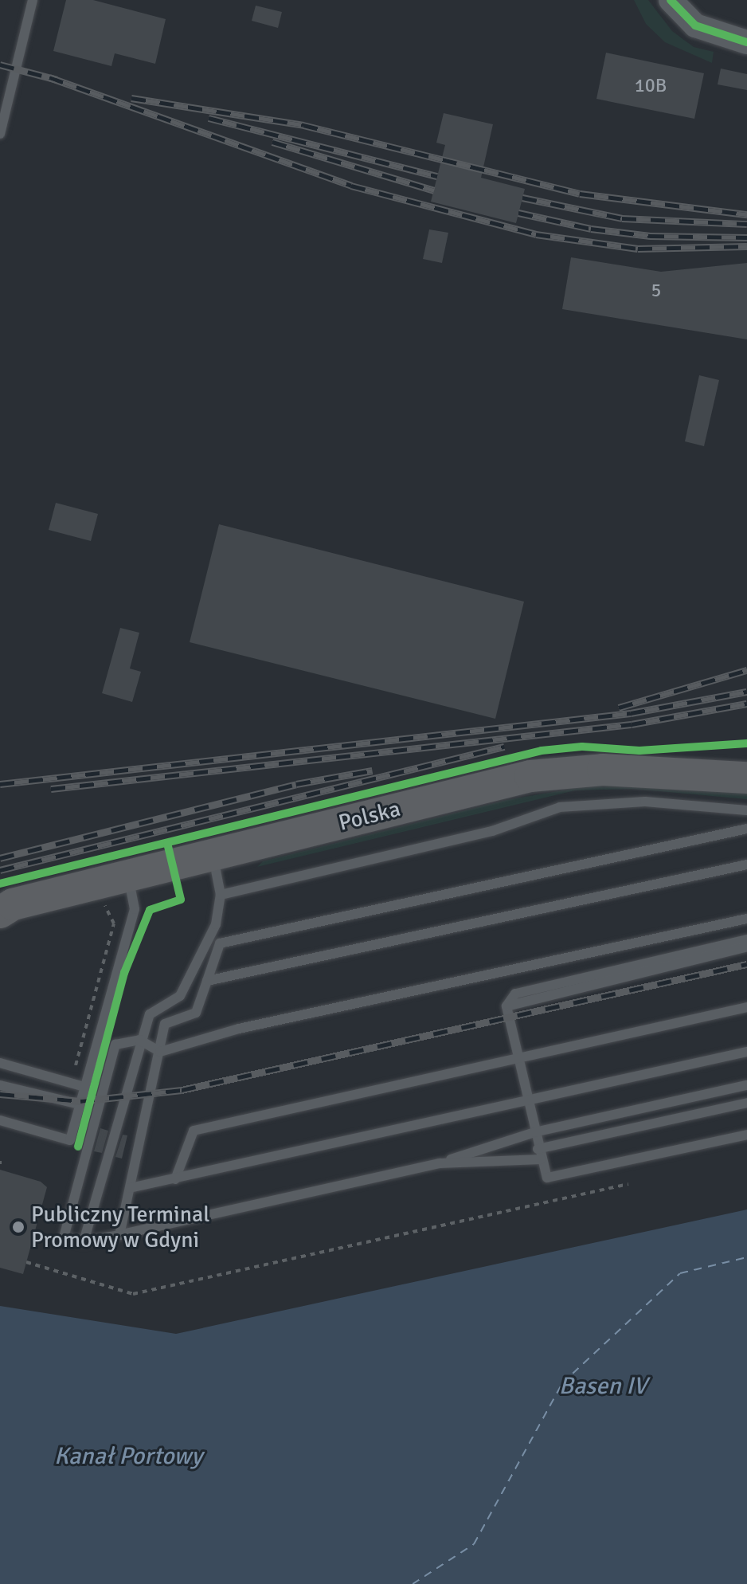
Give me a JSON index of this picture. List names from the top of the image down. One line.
{"streets":{"highway":["Polska"]},"water":["Basen IV","Kanał Portowy"],"places":["Publiczny Terminal Promowy w Gdyni"],"house_numbers":["10B","5"]}
